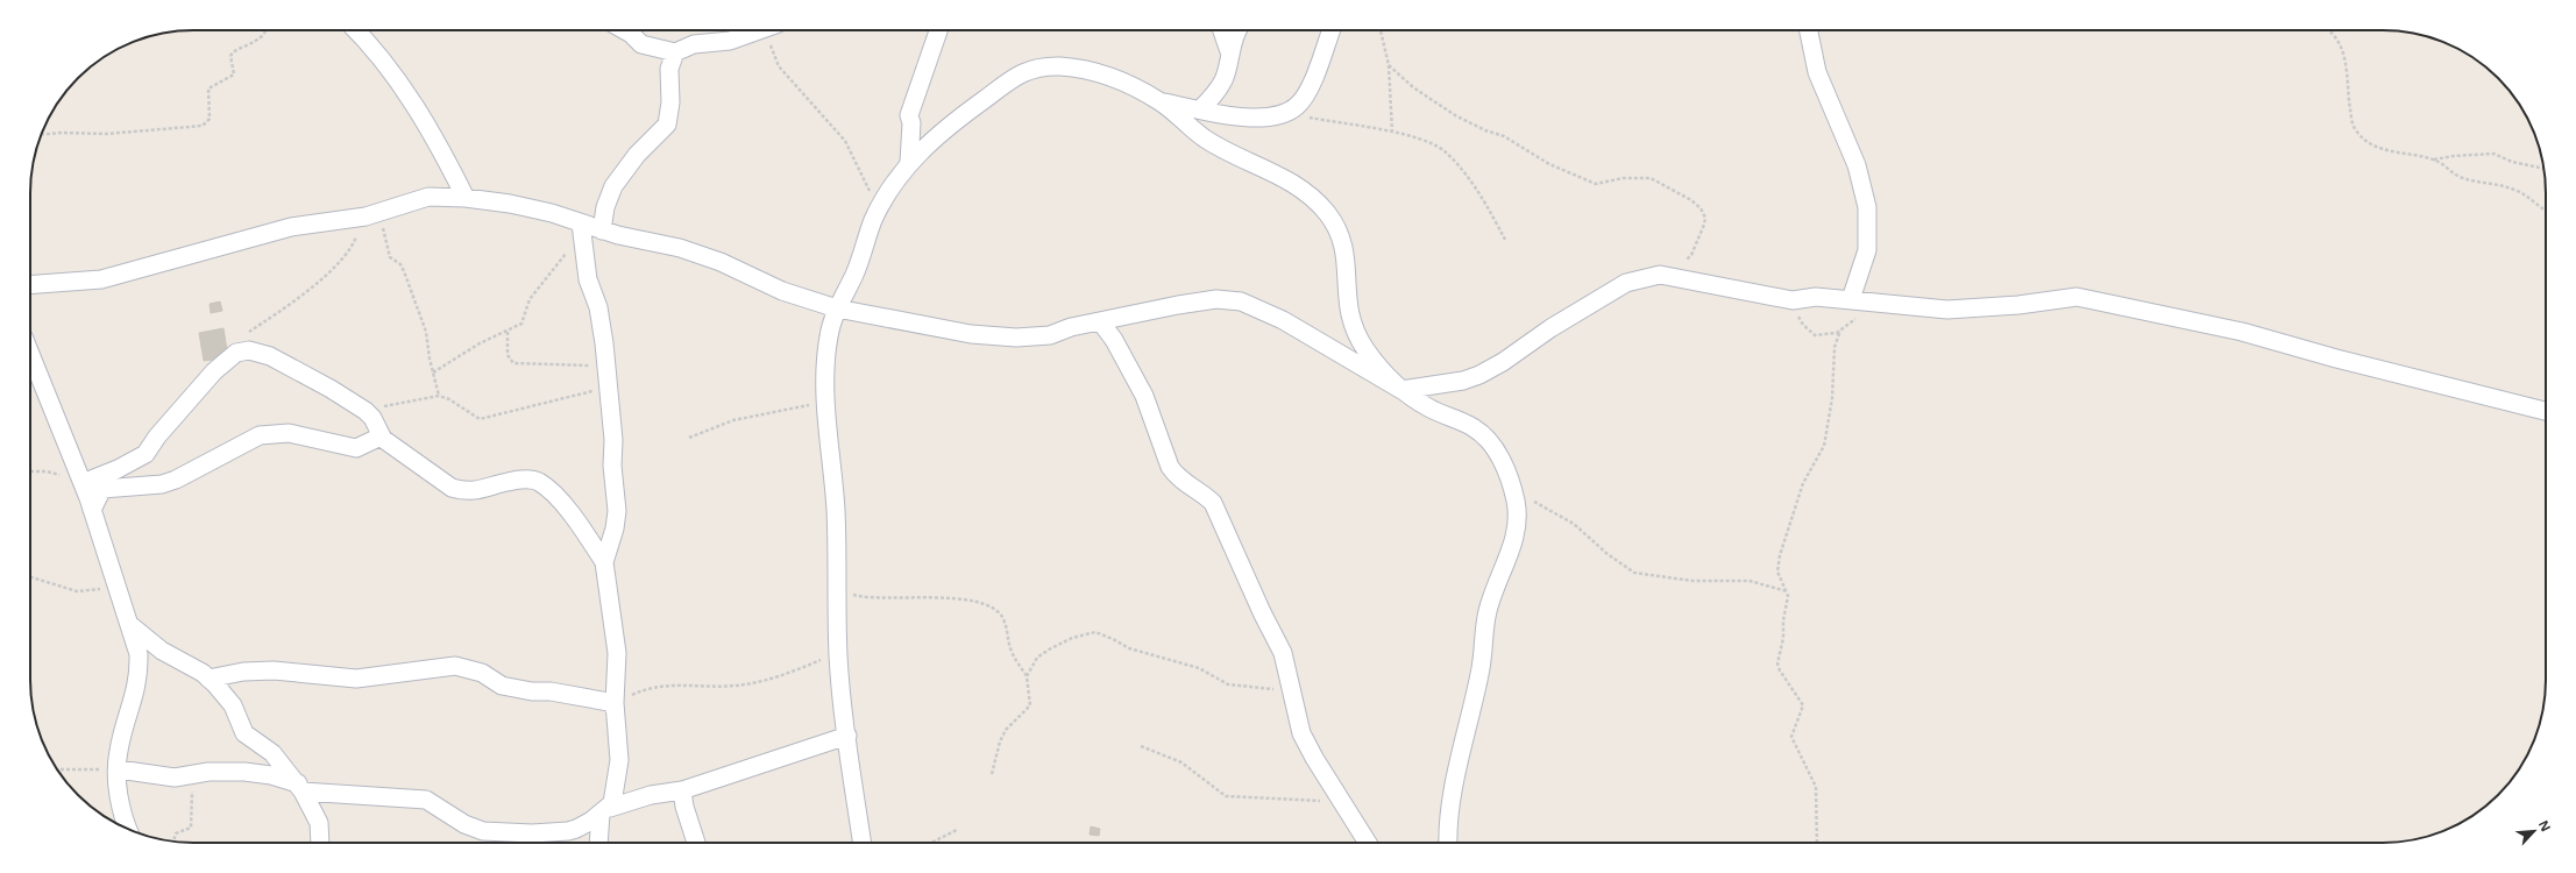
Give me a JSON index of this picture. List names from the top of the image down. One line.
{"north":"top right"}
